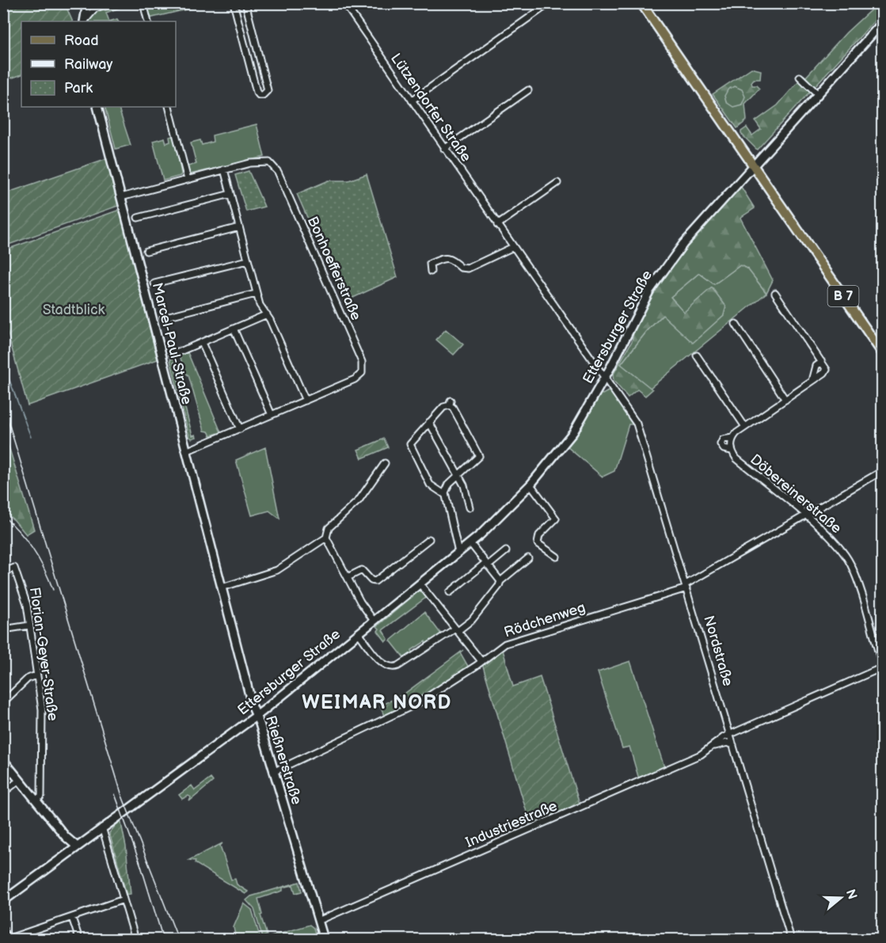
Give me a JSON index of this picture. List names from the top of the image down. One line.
{"streets":{"main road":["B 7"],"street":["Lützendorfer Straße","Bonhoefferstraße","Ettersburger Straße","Marcel-Paul-Straße","Döbereinerstraße","Rödchenweg","Nordstraße","Florian-Geyer-Straße","Rießnerstraße","Industriestraße"]},"crossings":[["Lützendorfer Straße","Ettersburger Straße"],["Lützendorfer Straße","Nordstraße"],["Bonhoefferstraße","Marcel-Paul-Straße"],["B 7","Ettersburger Straße"],["Ettersburger Straße","Nordstraße"],["Ettersburger Straße","Rießnerstraße"],["Marcel-Paul-Straße","Rießnerstraße"],["Döbereinerstraße","Rödchenweg"],["Döbereinerstraße","Industriestraße"],["Rödchenweg","Nordstraße"],["Rödchenweg","Rießnerstraße"],["Nordstraße","Industriestraße"],["Rießnerstraße","Industriestraße"]],"districts":["WEIMAR NORD"],"parks":["Stadtblick"],"legend":["Road","Railway","Park"],"north":"right"}
